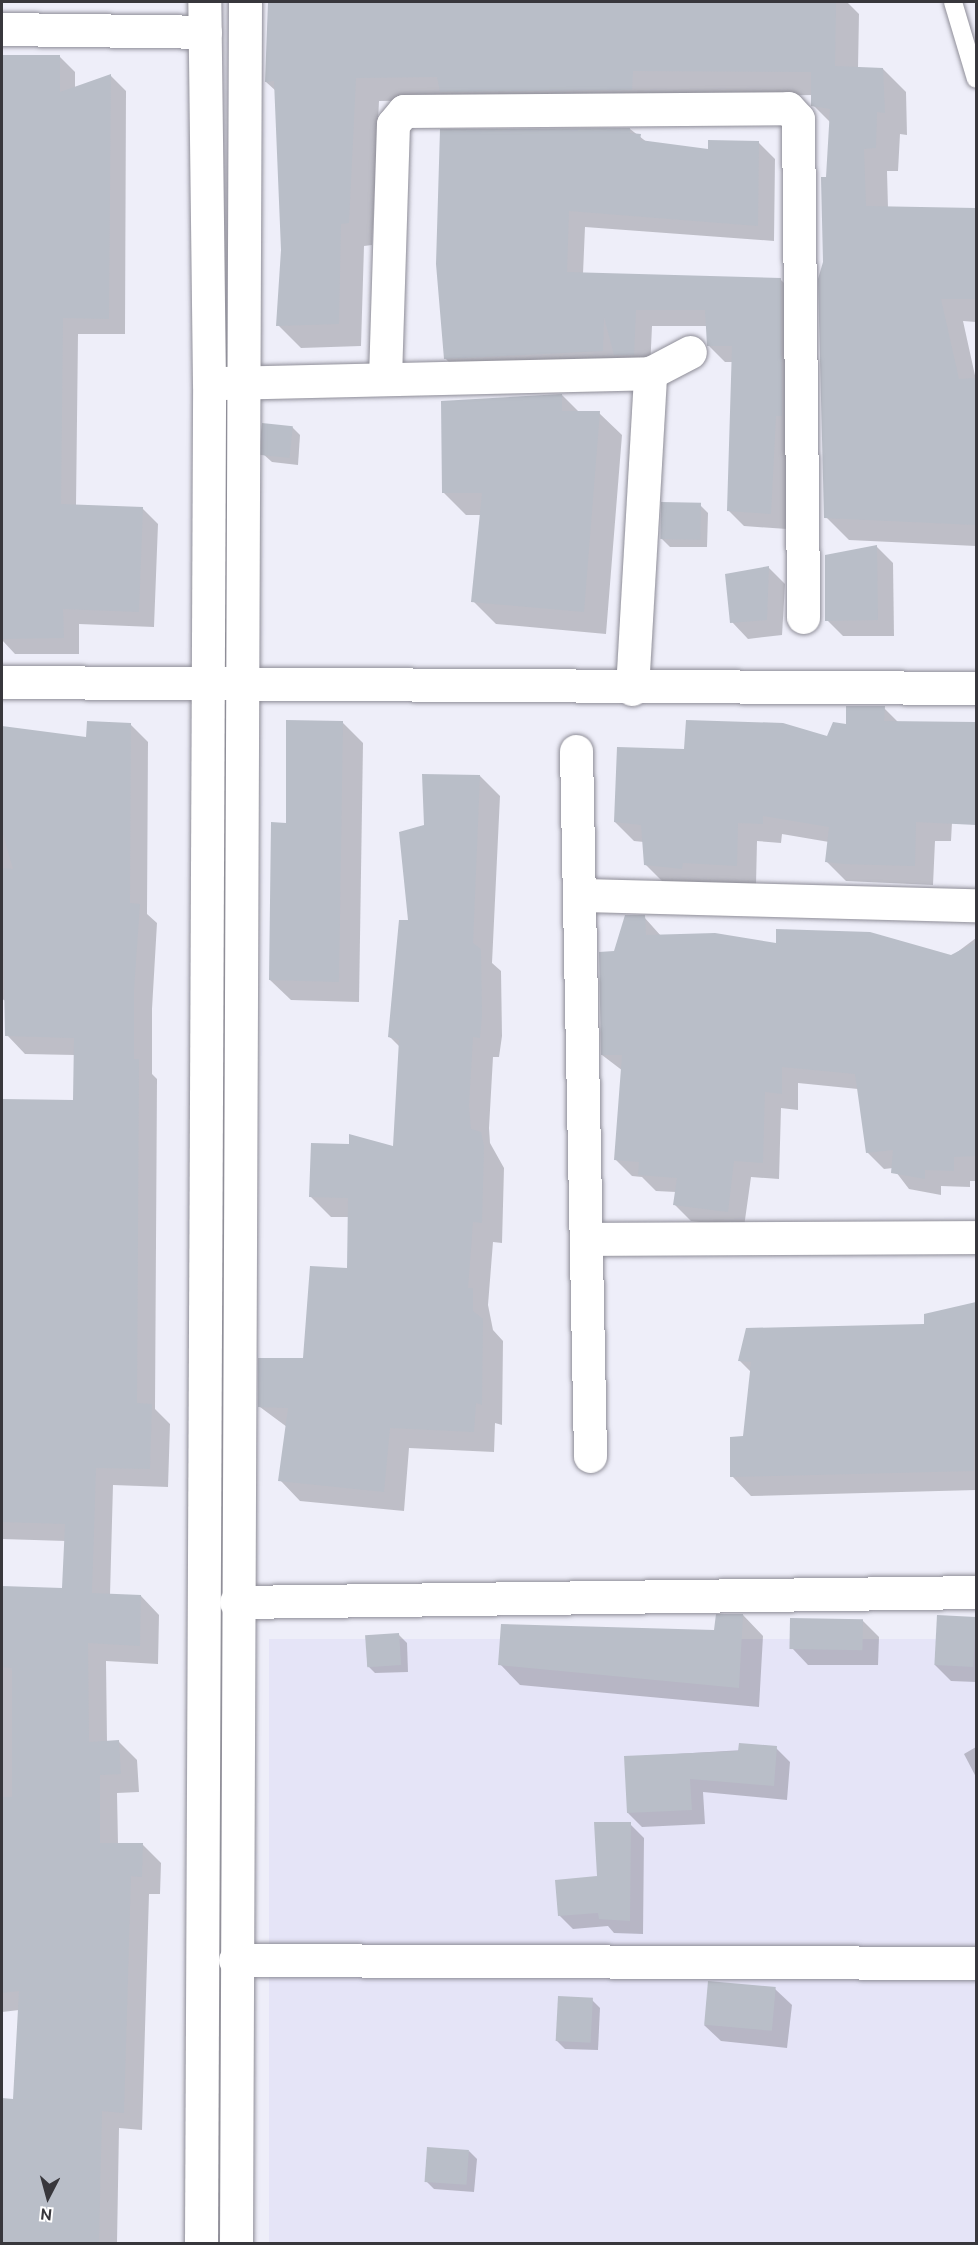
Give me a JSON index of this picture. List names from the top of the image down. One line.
{"north":"bottom"}
